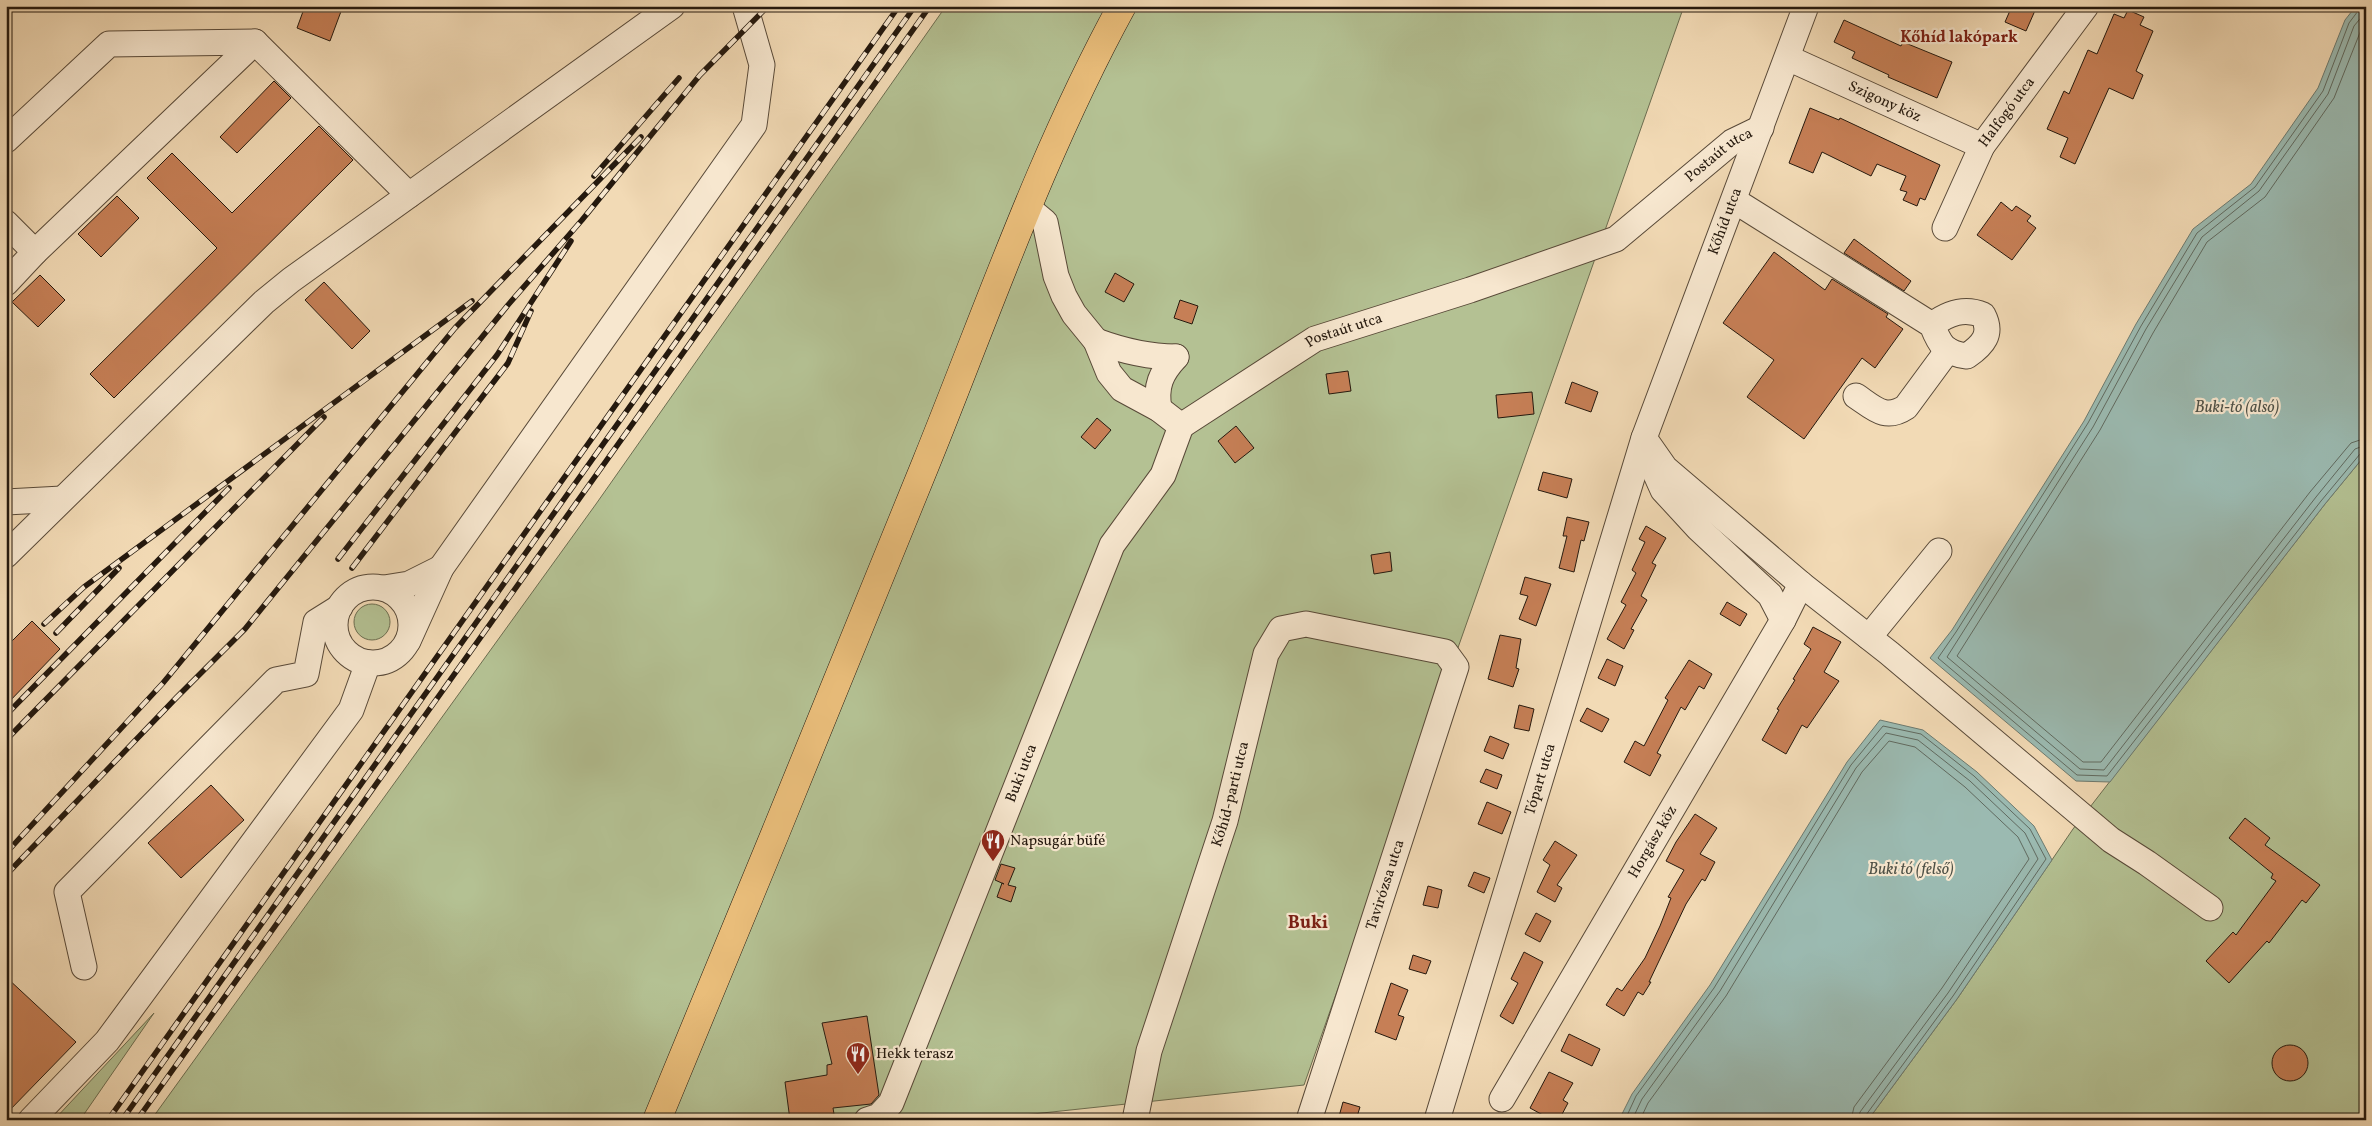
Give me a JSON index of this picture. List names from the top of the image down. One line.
{"streets":{"street":["Szigony köz","Halfogó utca","Postaút utca","Kőhíd utca","Buki utca","Tópart utca","Kőhíd-parti utca","Horgász köz","Tavirózsa utca"]},"crossings":[["Szigony köz","Halfogó utca"],["Szigony köz","Kőhíd utca"],["Postaút utca","Kőhíd utca"],["Postaút utca","Buki utca"],["Kőhíd utca","Tópart utca"],["Kőhíd-parti utca","Tavirózsa utca"]],"districts":["Kőhíd lakópark","Buki"],"water":["Buki-tó (alsó)","Buki tó (felső)"],"places":{"restaurant":["Napsugár büfé","Hekk terasz"]}}
